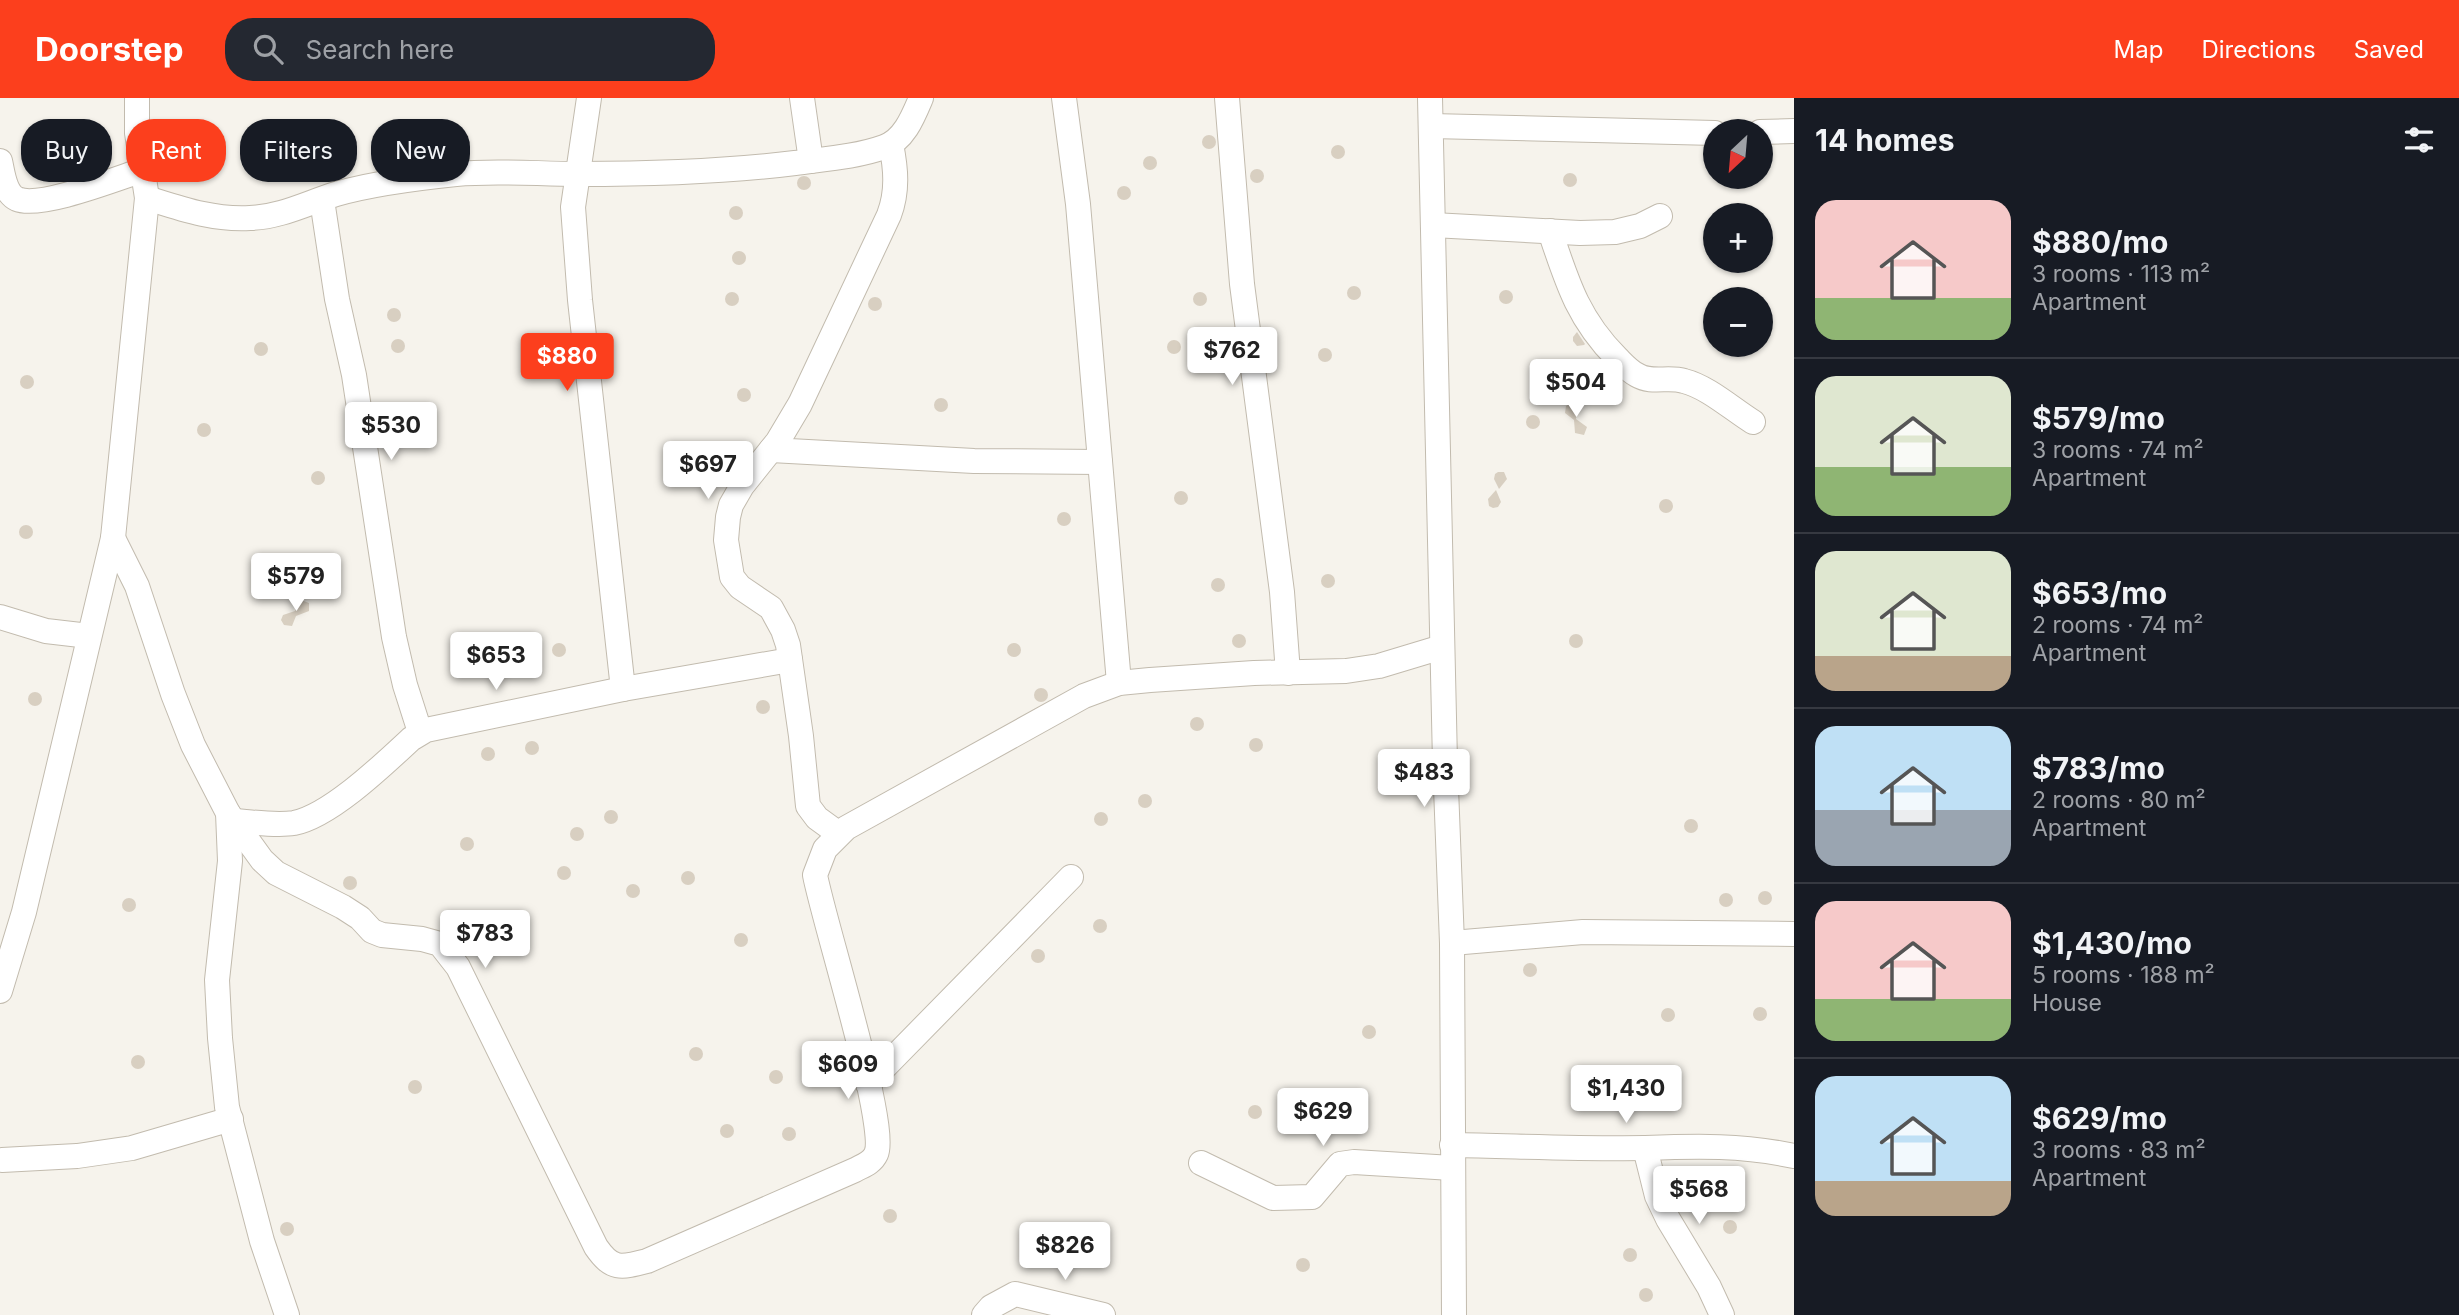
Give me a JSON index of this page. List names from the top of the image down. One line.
{"north":"bottom left","page":{"header":"Doorstep","search":"Search here","nav":["Map","Directions","Saved"],"heading":"14 homes","map_buttons":["+","−"],"chip":["Buy","Rent","Filters","New"],"list":[{"name":"$880/mo","note":"3 rooms · 113 m² · Apartment"},{"name":"$579/mo","note":"3 rooms · 74 m² · Apartment"},{"name":"$653/mo","note":"2 rooms · 74 m² · Apartment"},{"name":"$783/mo","note":"2 rooms · 80 m² · Apartment"},{"name":"$1,430/mo","note":"5 rooms · 188 m² · House"},{"name":"$629/mo","note":"3 rooms · 83 m² · Apartment"}],"price":["$762","$880","$504","$530","$697","$579","$653","$483","$783","$609","$1,430","$629","$568","$826"]}}
